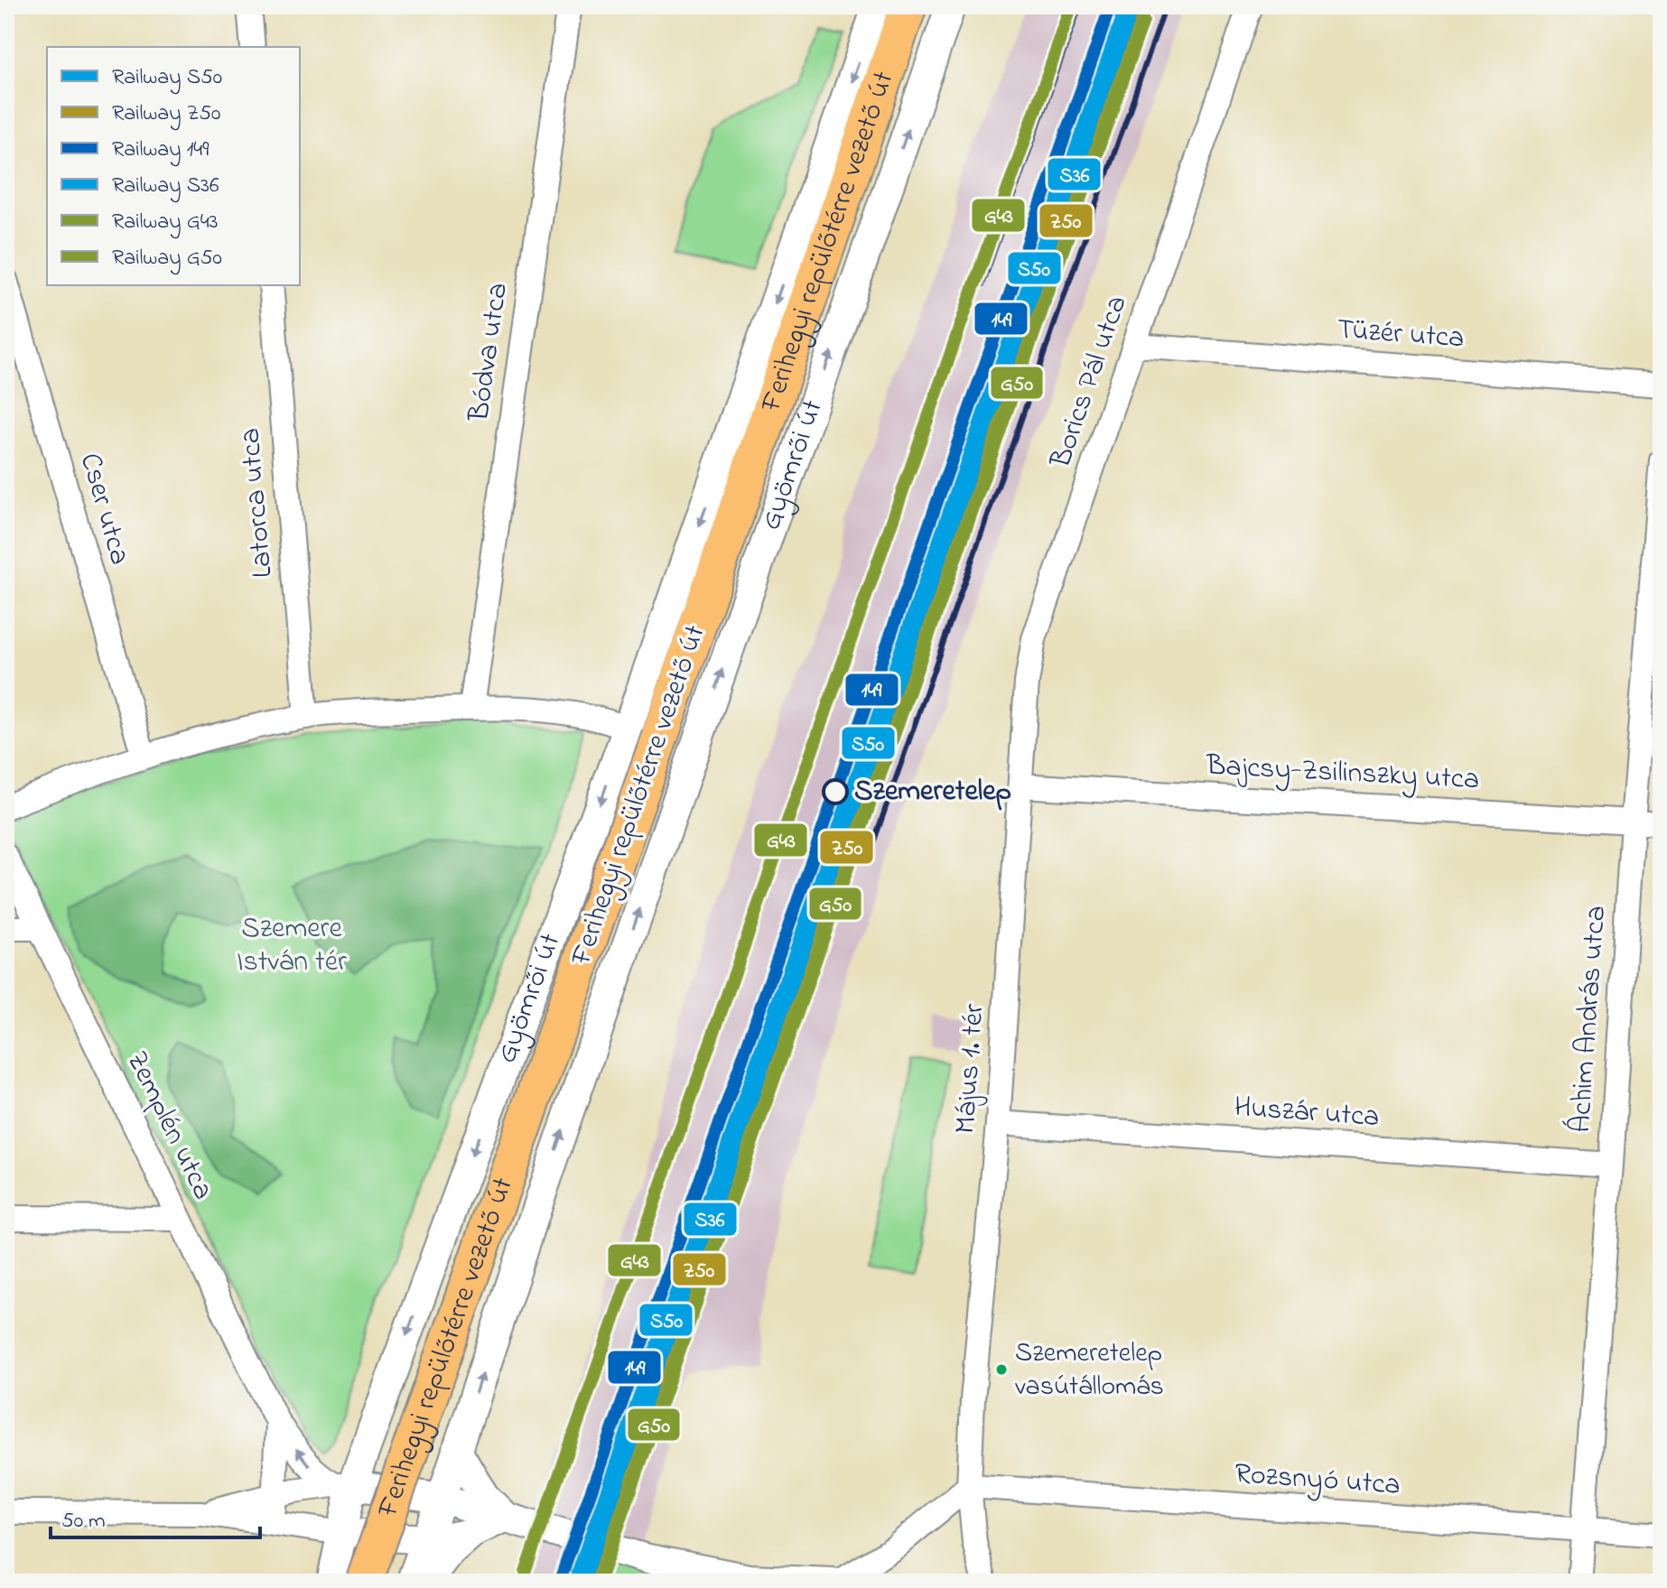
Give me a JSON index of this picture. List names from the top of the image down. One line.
{"streets":{"main road":["Ferihegyi repülőtérre vezető út"],"street":["Tüzér utca","Bódva utca","Borics Pál utca","Gyömrői út","Latorca utca","Cser utca","Bajcsy-Zsilinszky utca","Áchim András utca","Május 1. tér","Huszár utca","Zemplén utca","Rozsnyó utca"]},"crossings":[["Ferihegyi repülőtérre vezető út","Gyömrői út"],["Tüzér utca","Borics Pál utca"],["Borics Pál utca","Bajcsy-Zsilinszky utca"],["Borics Pál utca","Május 1. tér"],["Gyömrői út","Zemplén utca"],["Bajcsy-Zsilinszky utca","Áchim András utca"],["Bajcsy-Zsilinszky utca","Május 1. tér"],["Áchim András utca","Huszár utca"],["Áchim András utca","Rozsnyó utca"],["Május 1. tér","Huszár utca"],["Május 1. tér","Rozsnyó utca"]],"parks":["Szemere István tér"],"places":["Szemeretelep","Szemeretelep vasútállomás"],"lines":["rail line S50","rail line 149","rail line G43","rail line Z50","rail line S36","rail line G50"],"legend":["Railway S50","Railway Z50","Railway 149","Railway S36","Railway G43","Railway G50"],"scale_bar":"50 m"}
